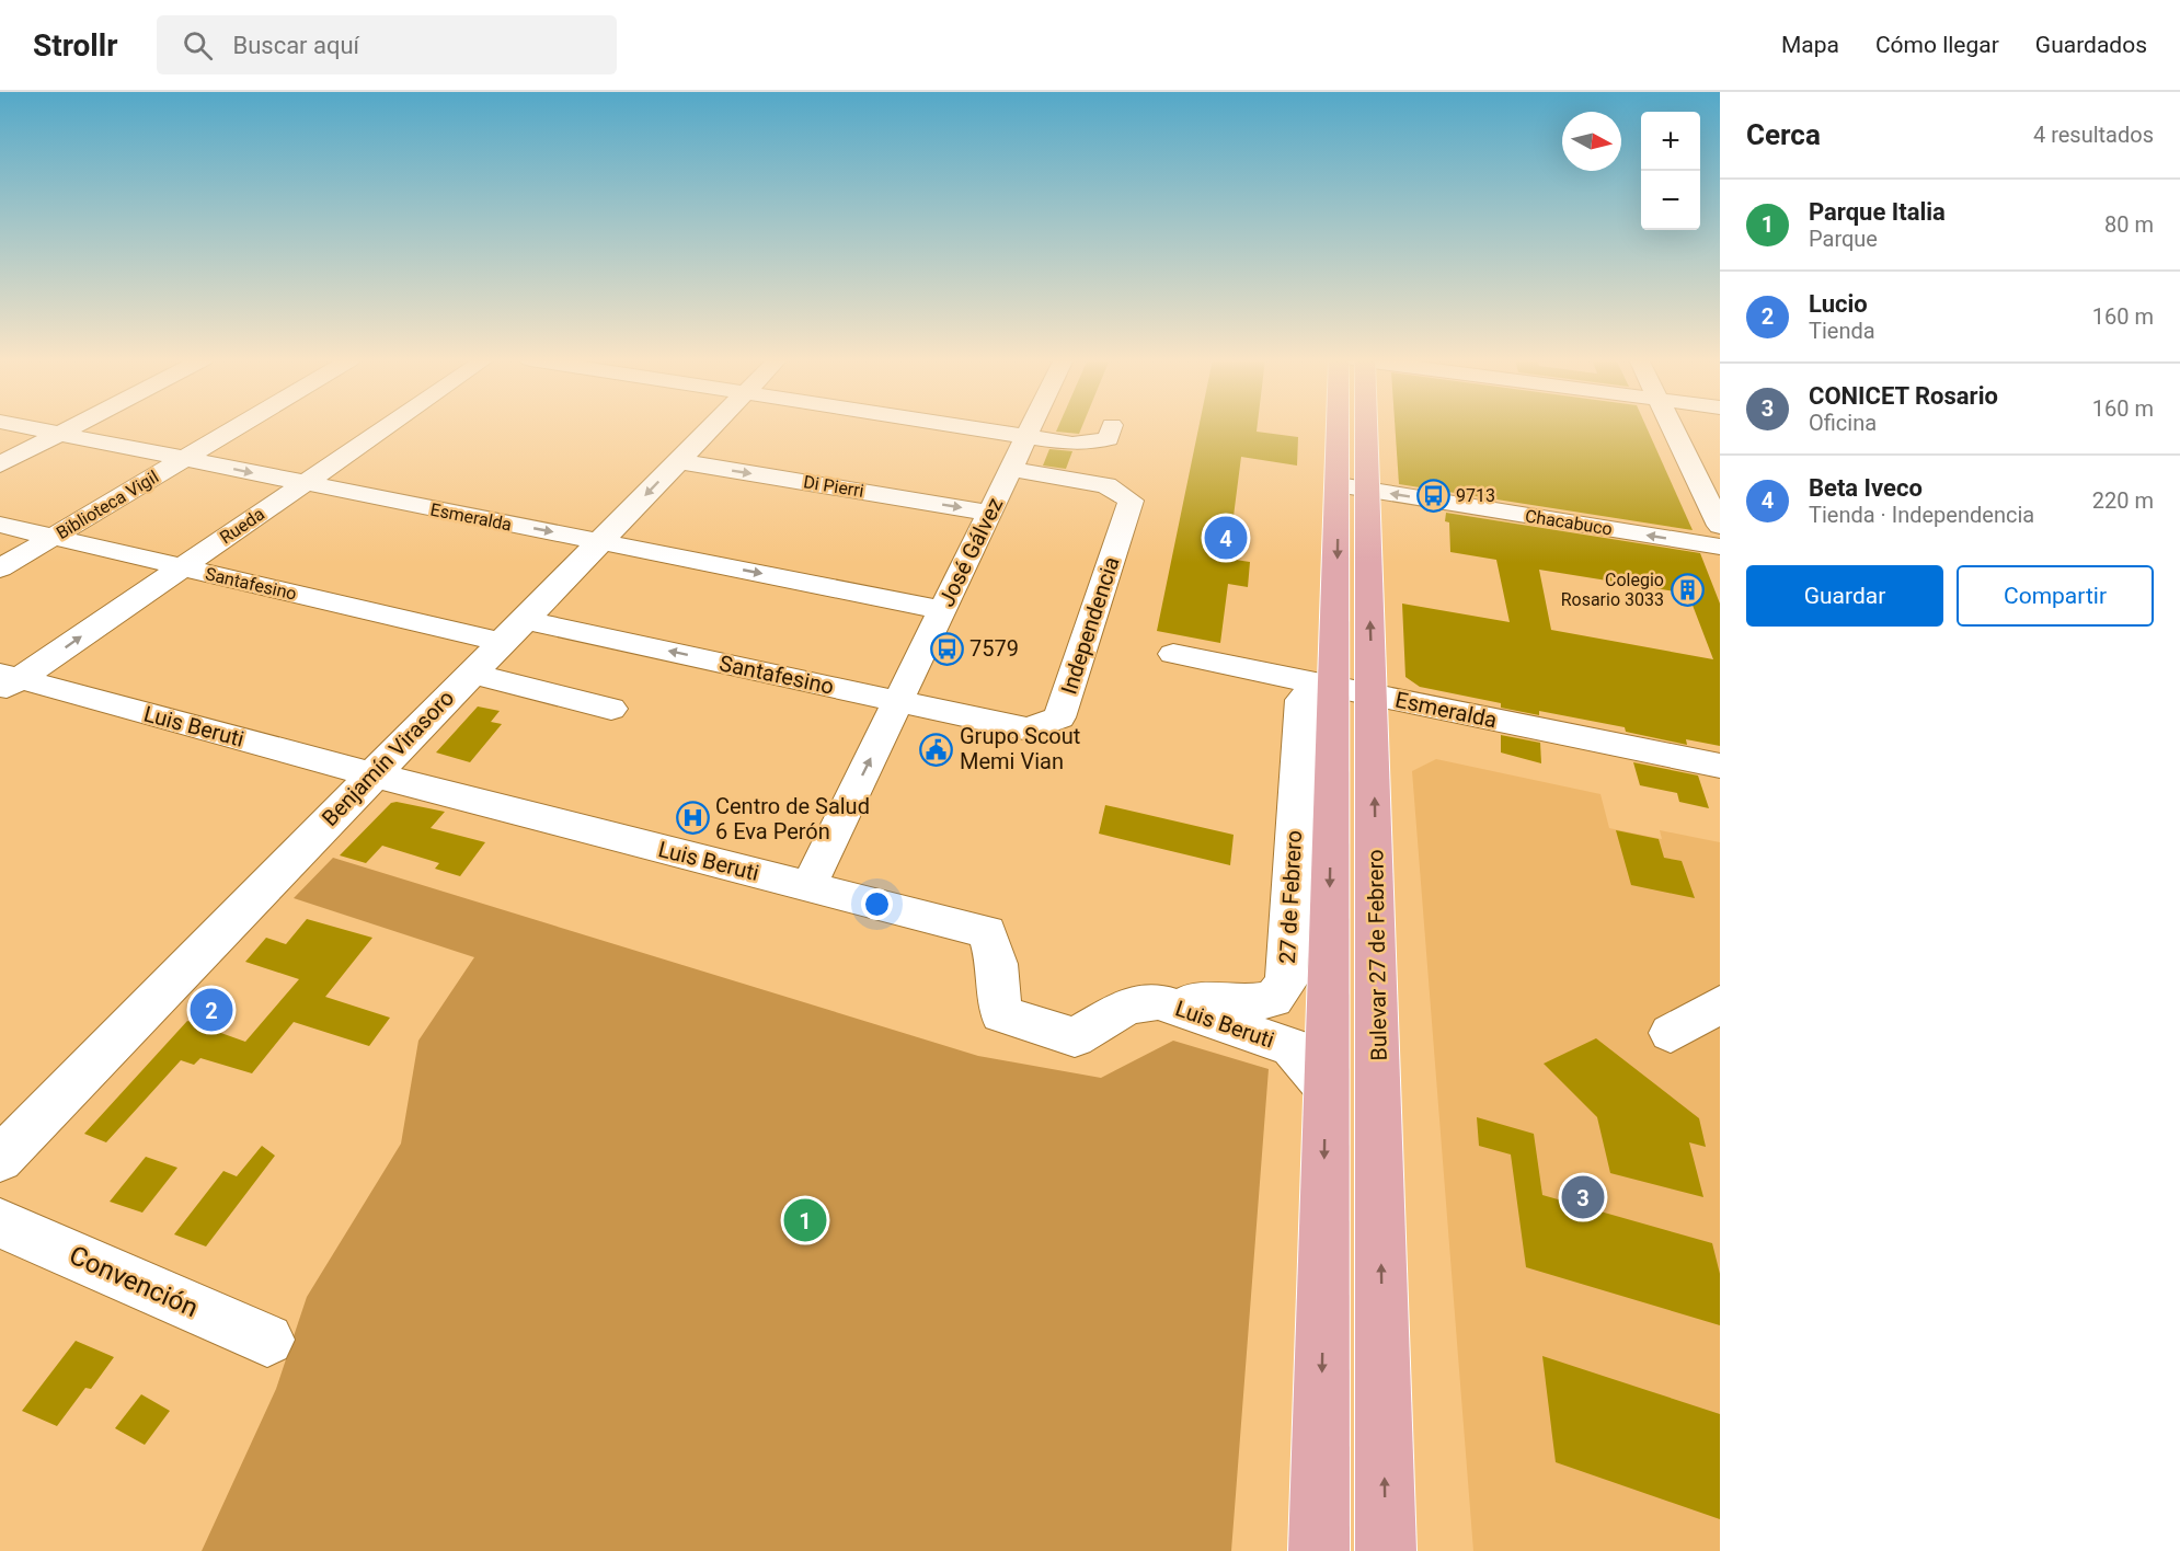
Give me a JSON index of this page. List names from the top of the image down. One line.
{"streets":{"main road":["Bulevar 27 de Febrero"],"street":["Di Pierri","Biblioteca Vigil","Esmeralda","Chacabuco","Rueda","José Gálvez","Santafesino","Independencia","Luis Beruti","Benjamín Virasoro","27 de Febrero","Convención"]},"crossings":[["Di Pierri","José Gálvez"],["Di Pierri","Benjamín Virasoro"],["Biblioteca Vigil","Esmeralda"],["Biblioteca Vigil","Santafesino"],["Esmeralda","Rueda"],["Esmeralda","José Gálvez"],["Esmeralda","Benjamín Virasoro"],["Esmeralda","27 de Febrero"],["Esmeralda","Bulevar 27 de Febrero"],["Chacabuco","Bulevar 27 de Febrero"],["Rueda","Santafesino"],["Rueda","Luis Beruti"],["José Gálvez","Santafesino"],["José Gálvez","Independencia"],["José Gálvez","Luis Beruti"],["Santafesino","Independencia"],["Santafesino","Benjamín Virasoro"],["Luis Beruti","Benjamín Virasoro"],["Luis Beruti","27 de Febrero"],["Luis Beruti","Bulevar 27 de Febrero"],["27 de Febrero","Bulevar 27 de Febrero"]],"one_way":["Di Pierri","Esmeralda","Chacabuco","José Gálvez"],"places":{"bus stop":["9713","7579"],"building":["Colegio Rosario 3033"],"public building":["Grupo Scout Memi Vian"],"hospital":["Centro de Salud 6 Eva Perón"]},"north":"right","page":{"header":"Strollr","search":"Buscar aquí","nav":["Mapa","Cómo llegar","Guardados"],"heading":["Cerca","4 resultados"],"map_buttons":["+","−"],"list":[{"mark":"1","name":"Parque Italia","note":"Parque","value":"80 m"},{"mark":"2","name":"Lucio","note":"Tienda","value":"160 m"},{"mark":"3","name":"CONICET Rosario","note":"Oficina","value":"160 m"},{"mark":"4","name":"Beta Iveco","note":"Tienda · Independencia","value":"220 m"}],"pins":["4","2","3","1"],"buttons":["Guardar","Compartir"]}}
